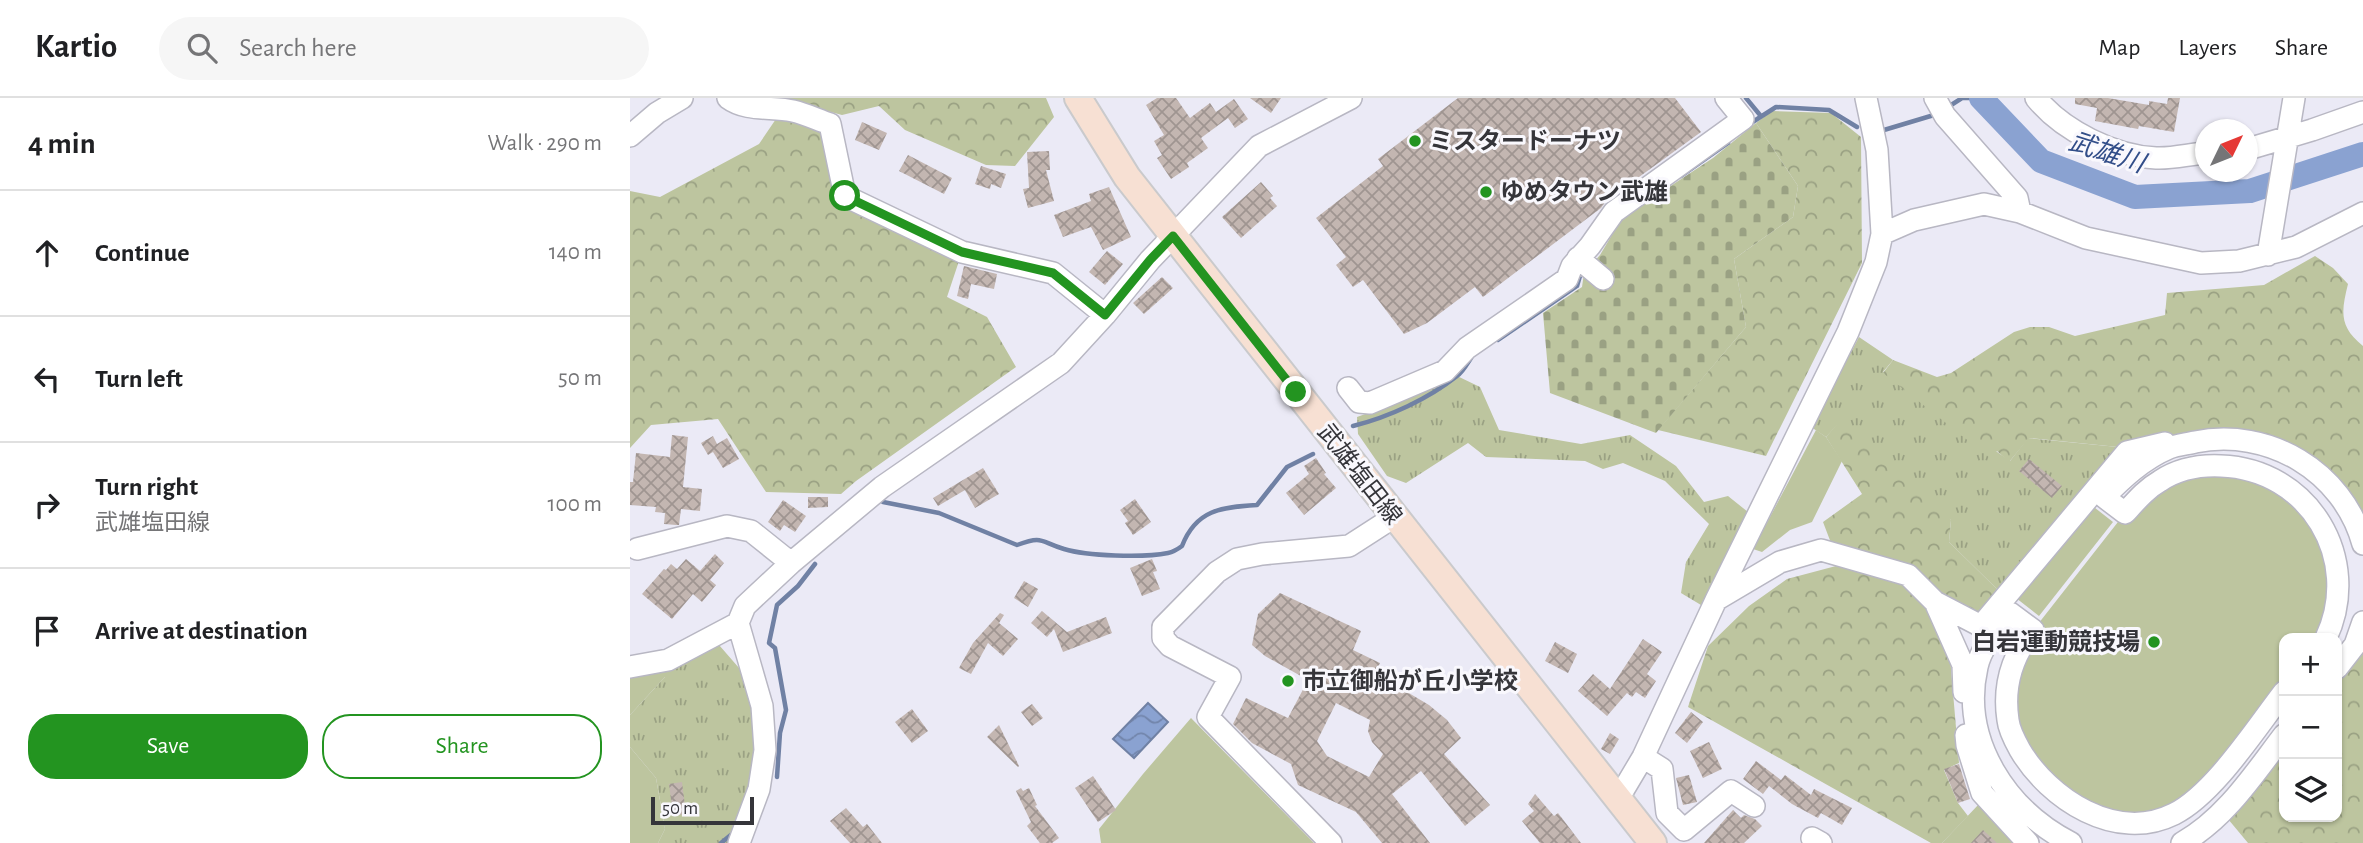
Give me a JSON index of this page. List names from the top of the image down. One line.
{"streets":{"main road":["武雄塩田線"]},"water":["武雄川"],"places":["ミスタードーナツ","ゆめタウン武雄","白岩運動競技場","市立御船が丘小学校"],"scale_bar":"50 m","north":"top right","page":{"header":"Kartio","search":"Search here","nav":["Map","Layers","Share"],"heading":["4 min","Walk · 290 m"],"list":[["Continue","140 m"],["Turn left","50 m"],["Turn right","武雄塩田線","100 m"],"Arrive at destination"],"map_buttons":["+","−"],"buttons":["Save","Share"],"scale":"50 m"}}
